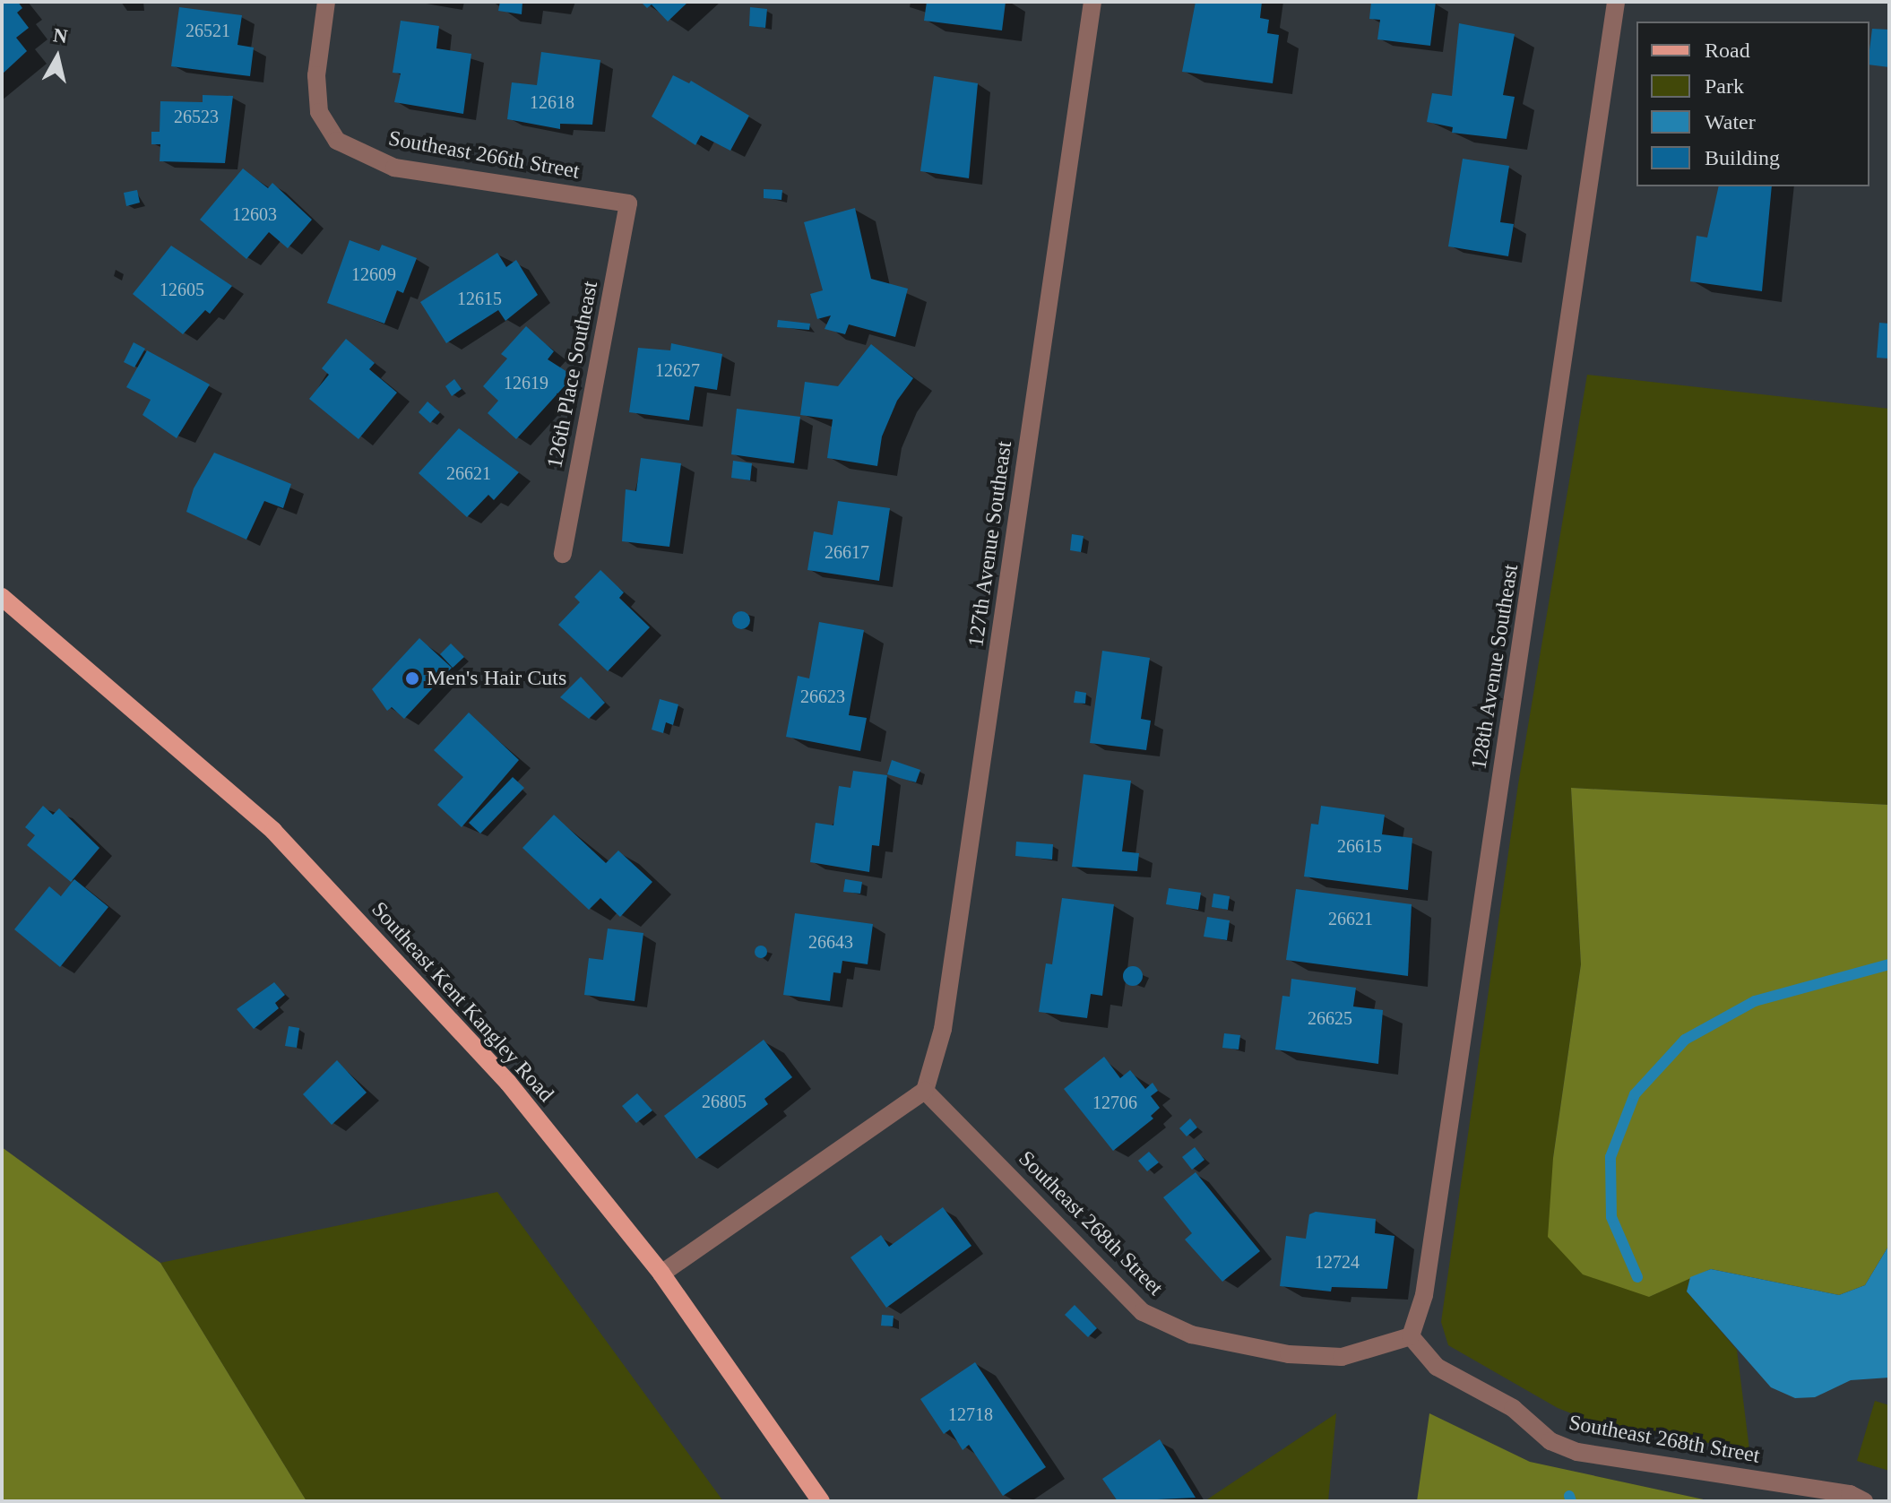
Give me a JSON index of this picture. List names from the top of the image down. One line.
{"streets":{"main road":["Southeast Kent Kangley Road"],"street":["Southeast 266th Street","126th Place Southeast","127th Avenue Southeast","128th Avenue Southeast","Southeast 268th Street"]},"crossings":[["Southeast 266th Street","126th Place Southeast"],["127th Avenue Southeast","Southeast 268th Street"],["128th Avenue Southeast","Southeast 268th Street"]],"places":["Men's Hair Cuts"],"house_numbers":["26521","12618","26523","12603","12609","12605","12615","12627","12619","26621","26617","26623","26615","26621","26643","26625","26805","12706","12724","12718"],"legend":["Road","Park","Water","Building"],"north":"top"}
